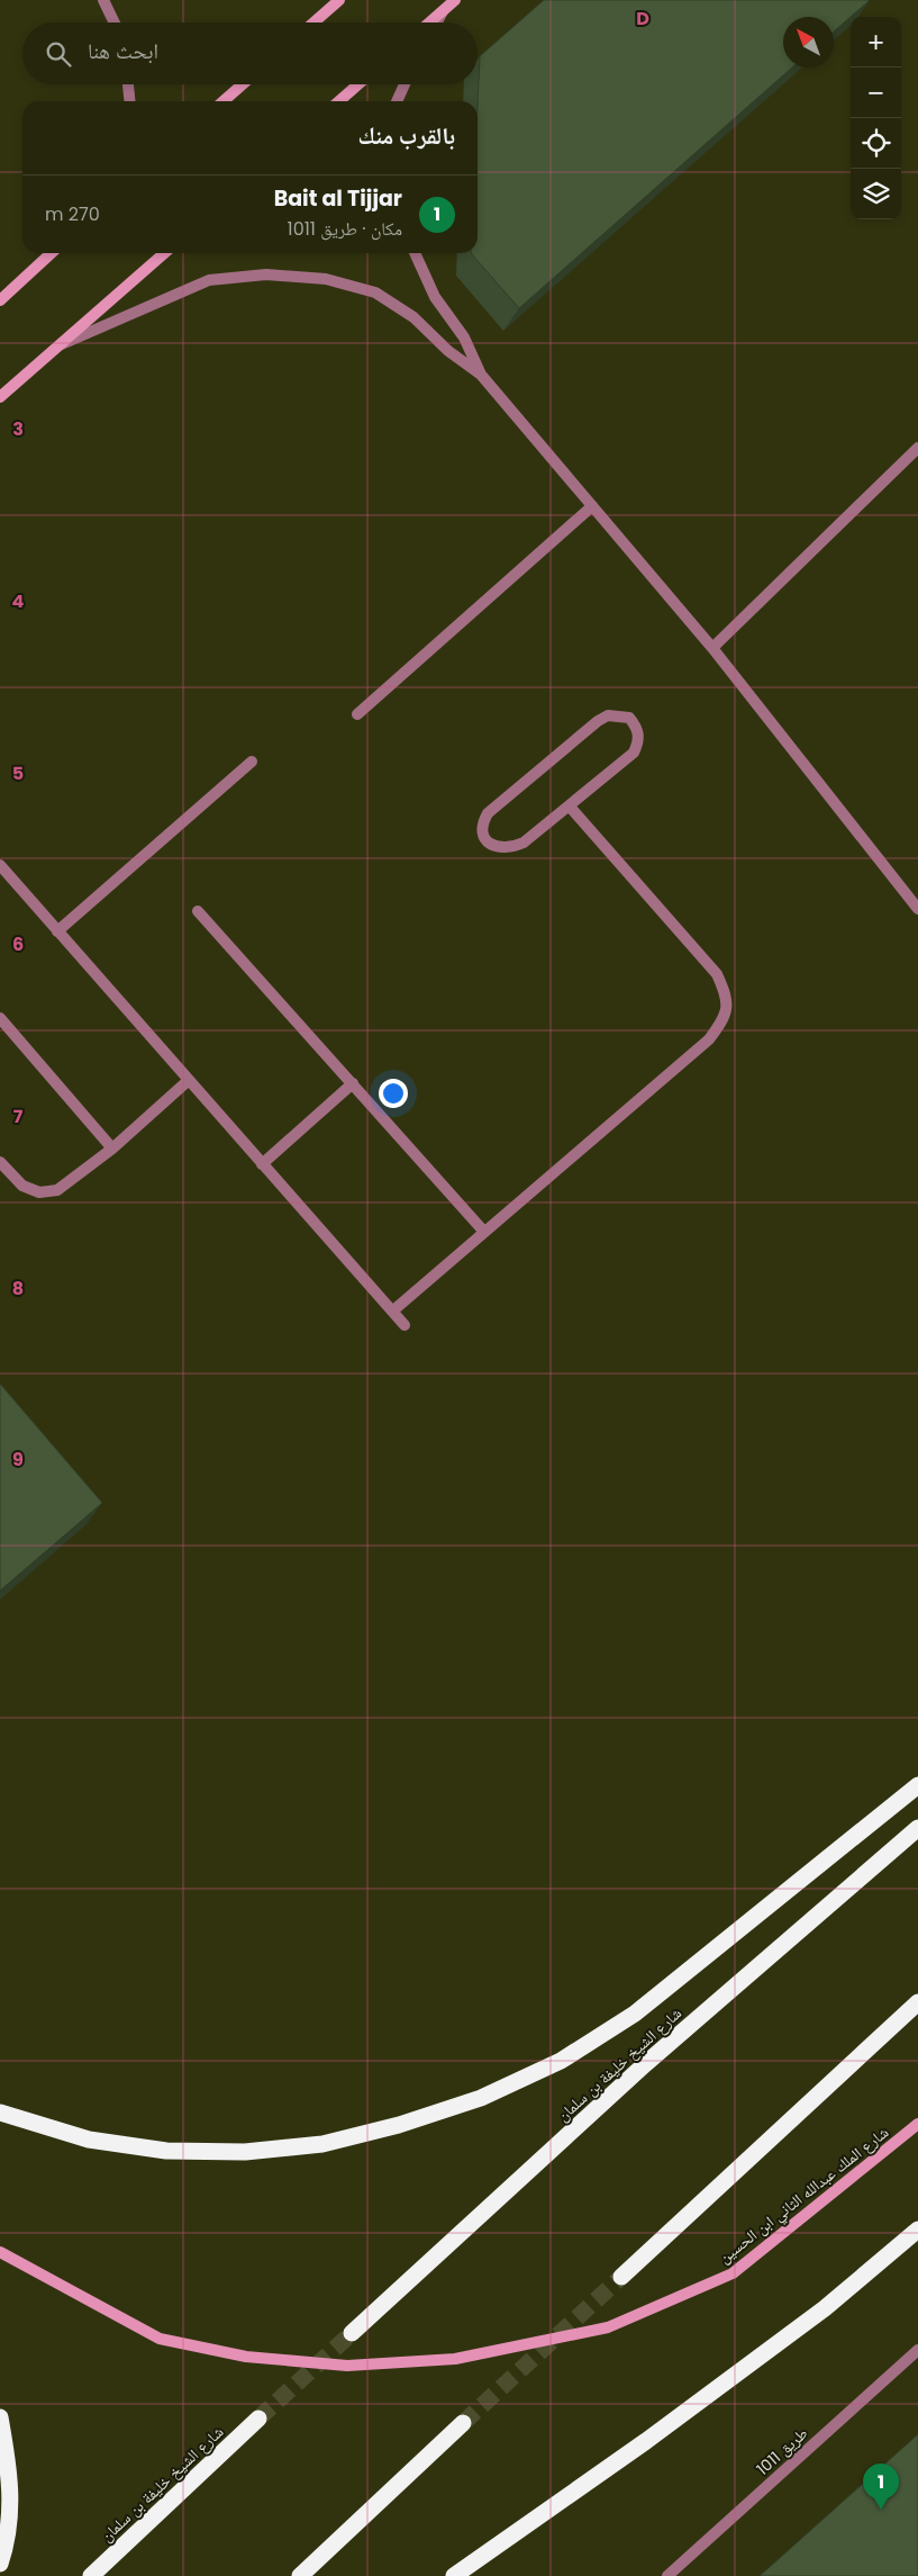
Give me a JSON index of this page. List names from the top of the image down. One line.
{"streets":{"highway":["شارع الشيخ خليفة بن سلمان"],"main road":["شارع الملك عبدالله الثاني ابن الحسين"],"street":["طريق 1011"]},"north":"top left","page":{"map_buttons":["+","−"],"search":"ابحث هنا","heading":"بالقرب منك","list":[{"mark":"1","name":"Bait al Tijjar","note":"مكان · طريق 1011","value":"270 m"}],"pins":"1"},"grid":{"columns":["D"],"rows":["3","4","5","6","7","8","9"]}}
